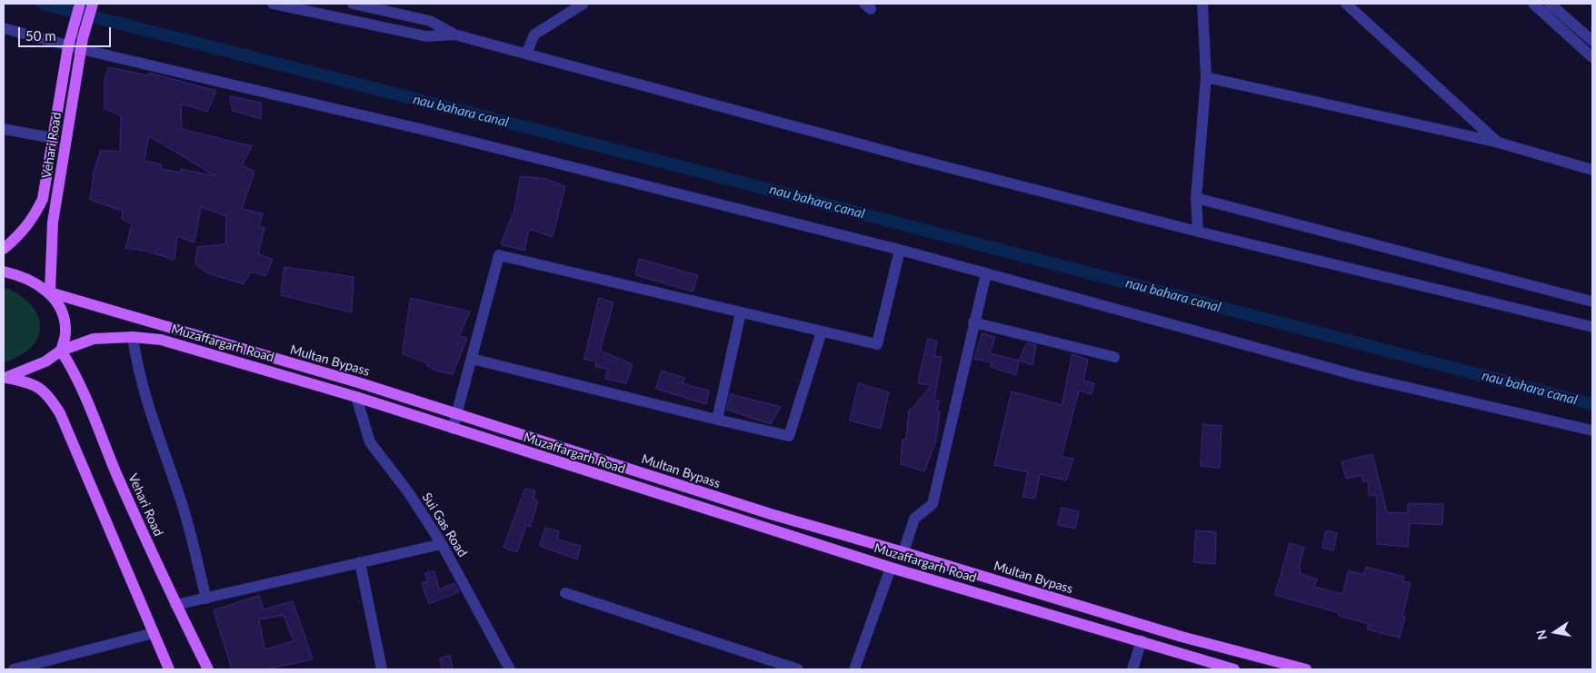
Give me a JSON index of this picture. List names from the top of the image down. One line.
{"streets":{"main road":["Vehari Road","Muzaffargarh Road","Multan Bypass"],"street":["Sui Gas Road"]},"crossings":[["Vehari Road","Muzaffargarh Road"],["Vehari Road","Multan Bypass"],["Muzaffargarh Road","Sui Gas Road"]],"water":["nau bahara canal"],"scale_bar":"50 m","north":"left"}
